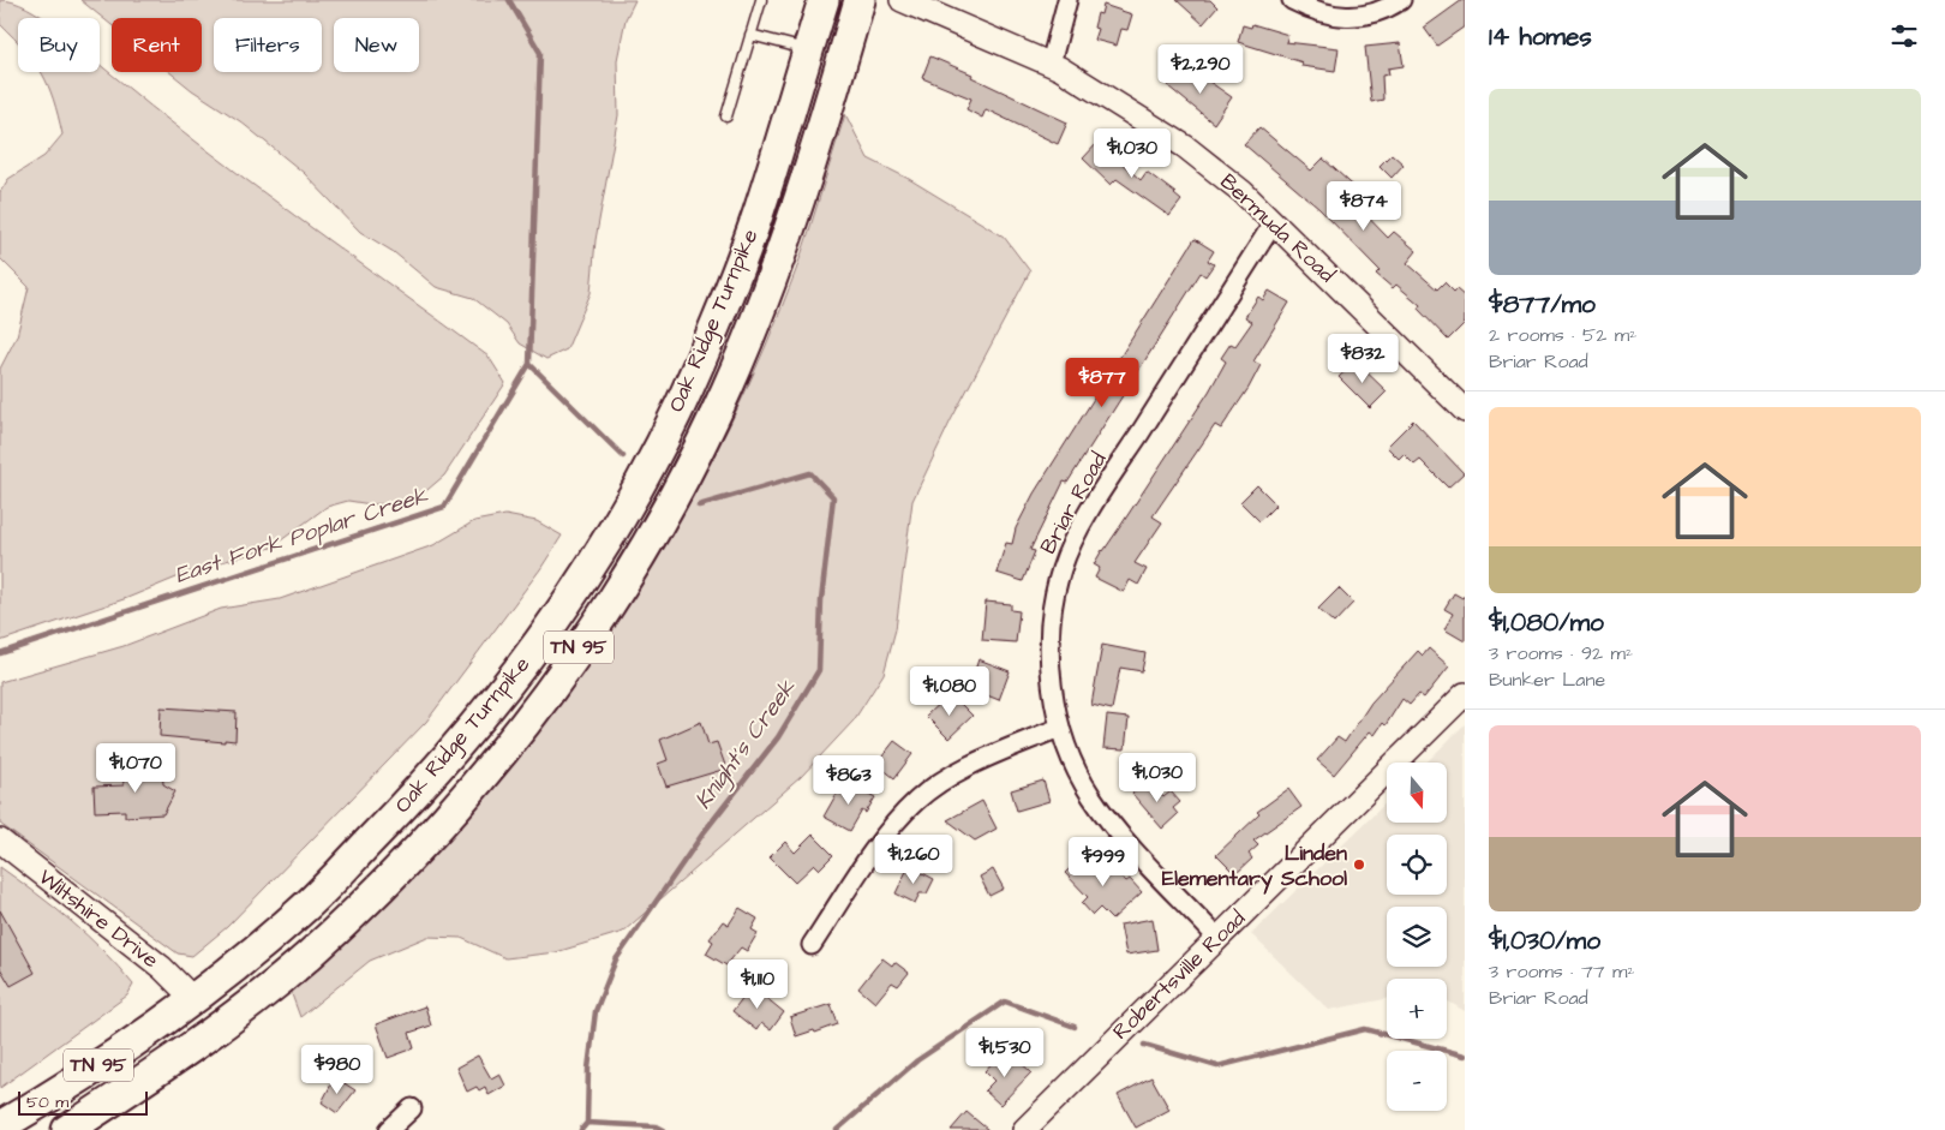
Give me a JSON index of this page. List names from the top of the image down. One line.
{"streets":{"highway":["Oak Ridge Turnpike","TN 95"],"street":["Bermuda Road","Briar Road","Wiltshire Drive","Robertsville Road"]},"crossings":[["Bermuda Road","Briar Road"],["Oak Ridge Turnpike","Wiltshire Drive"],["Briar Road","Robertsville Road"]],"water":["East Fork Poplar Creek","Knight's Creek"],"places":["Linden Elementary School"],"scale_bar":"50 m","north":"bottom","page":{"heading":"14 homes","chip":["Buy","Rent","Filters","New"],"price":["$2,290","$1,030","$874","$832","$877","$1,080","$1,070","$1,030","$863","$1,260","$999","$1,110","$1,530","$980"],"list":[{"name":"$877/mo","note":"2 rooms · 52 m² · Briar Road"},{"name":"$1,080/mo","note":"3 rooms · 92 m² · Bunker Lane"},{"name":"$1,030/mo","note":"3 rooms · 77 m² · Briar Road"}],"map_buttons":["+","−"],"scale":"50 m"}}
